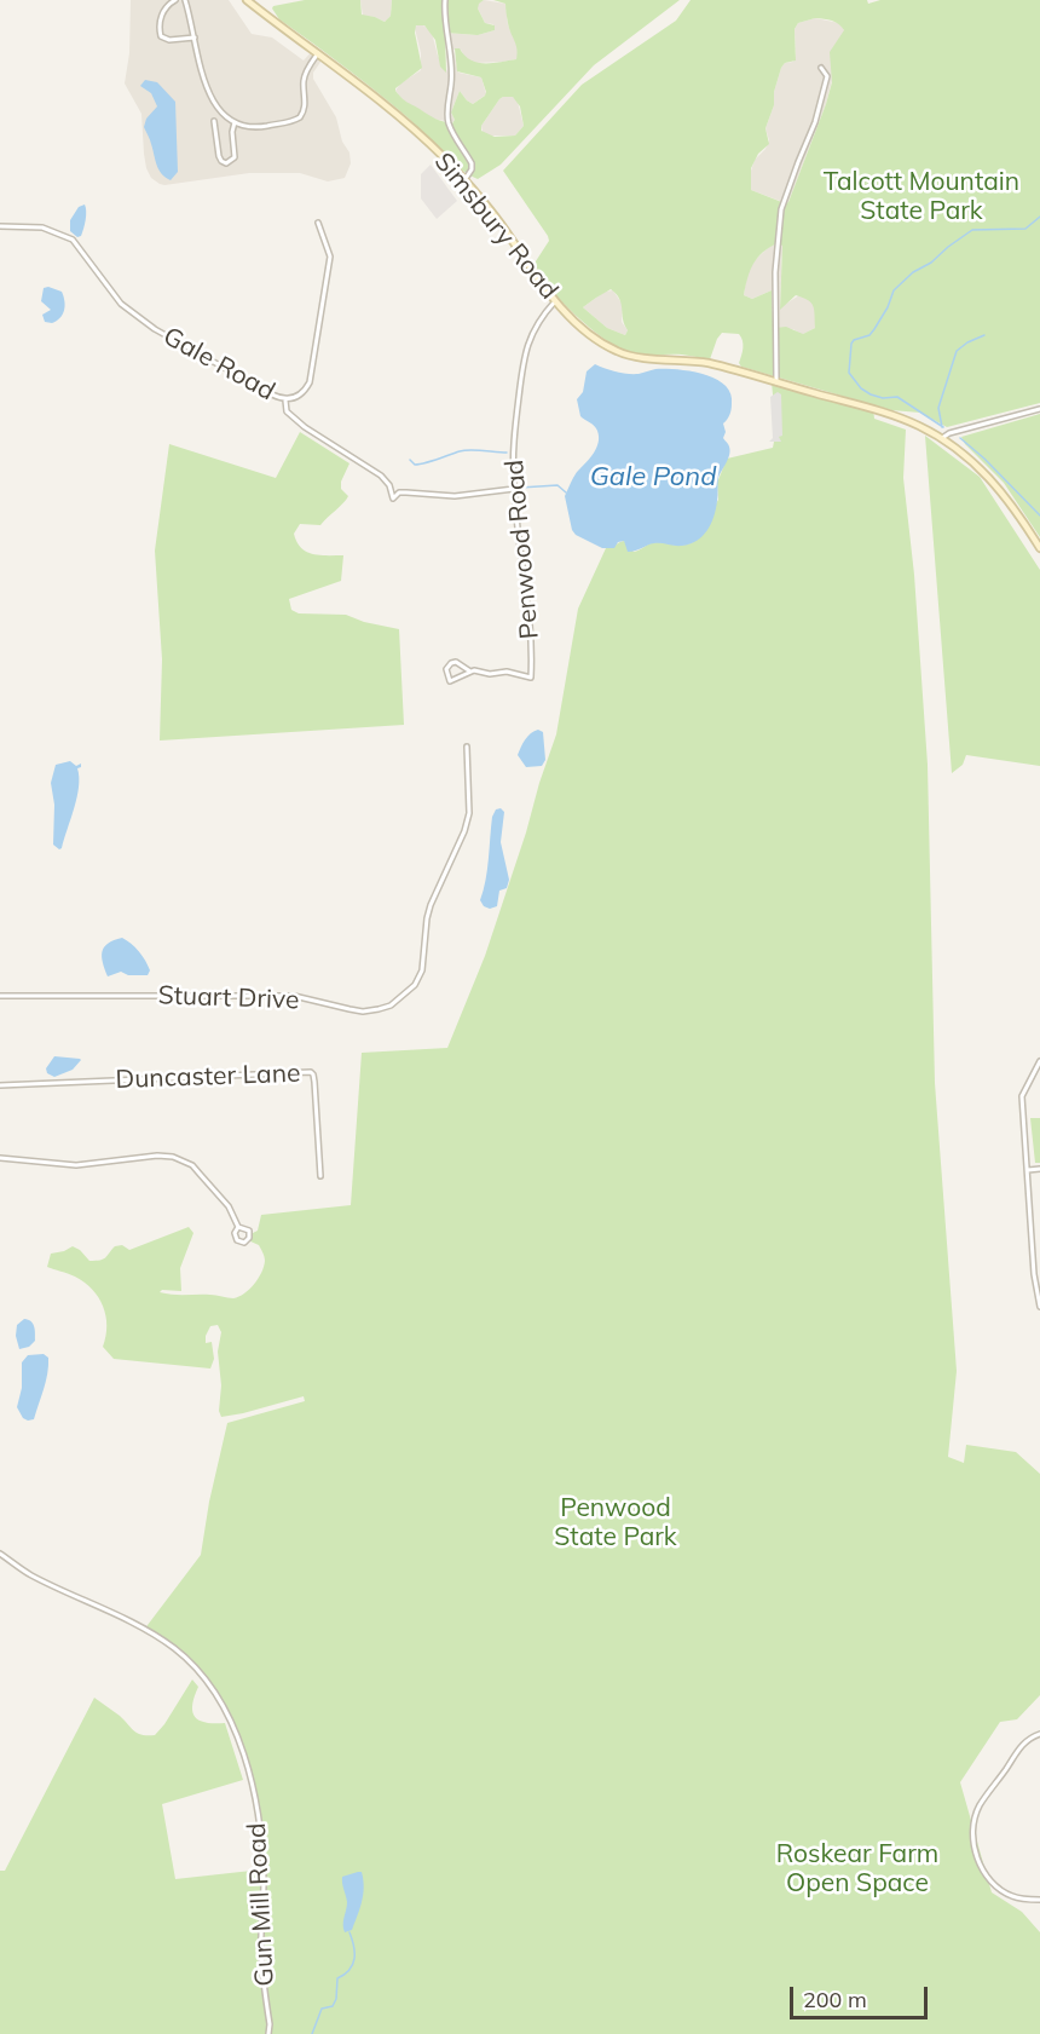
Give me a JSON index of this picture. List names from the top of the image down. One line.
{"streets":{"main road":["Simsbury Road"],"street":["Gale Road","Penwood Road","Stuart Drive","Duncaster Lane","Gun Mill Road"]},"crossings":[["Simsbury Road","Penwood Road"]],"water":["Gale Pond"],"parks":["Talcott Mountain State Park","Penwood State Park","Roskear Farm Open Space"],"scale_bar":"200 m"}
